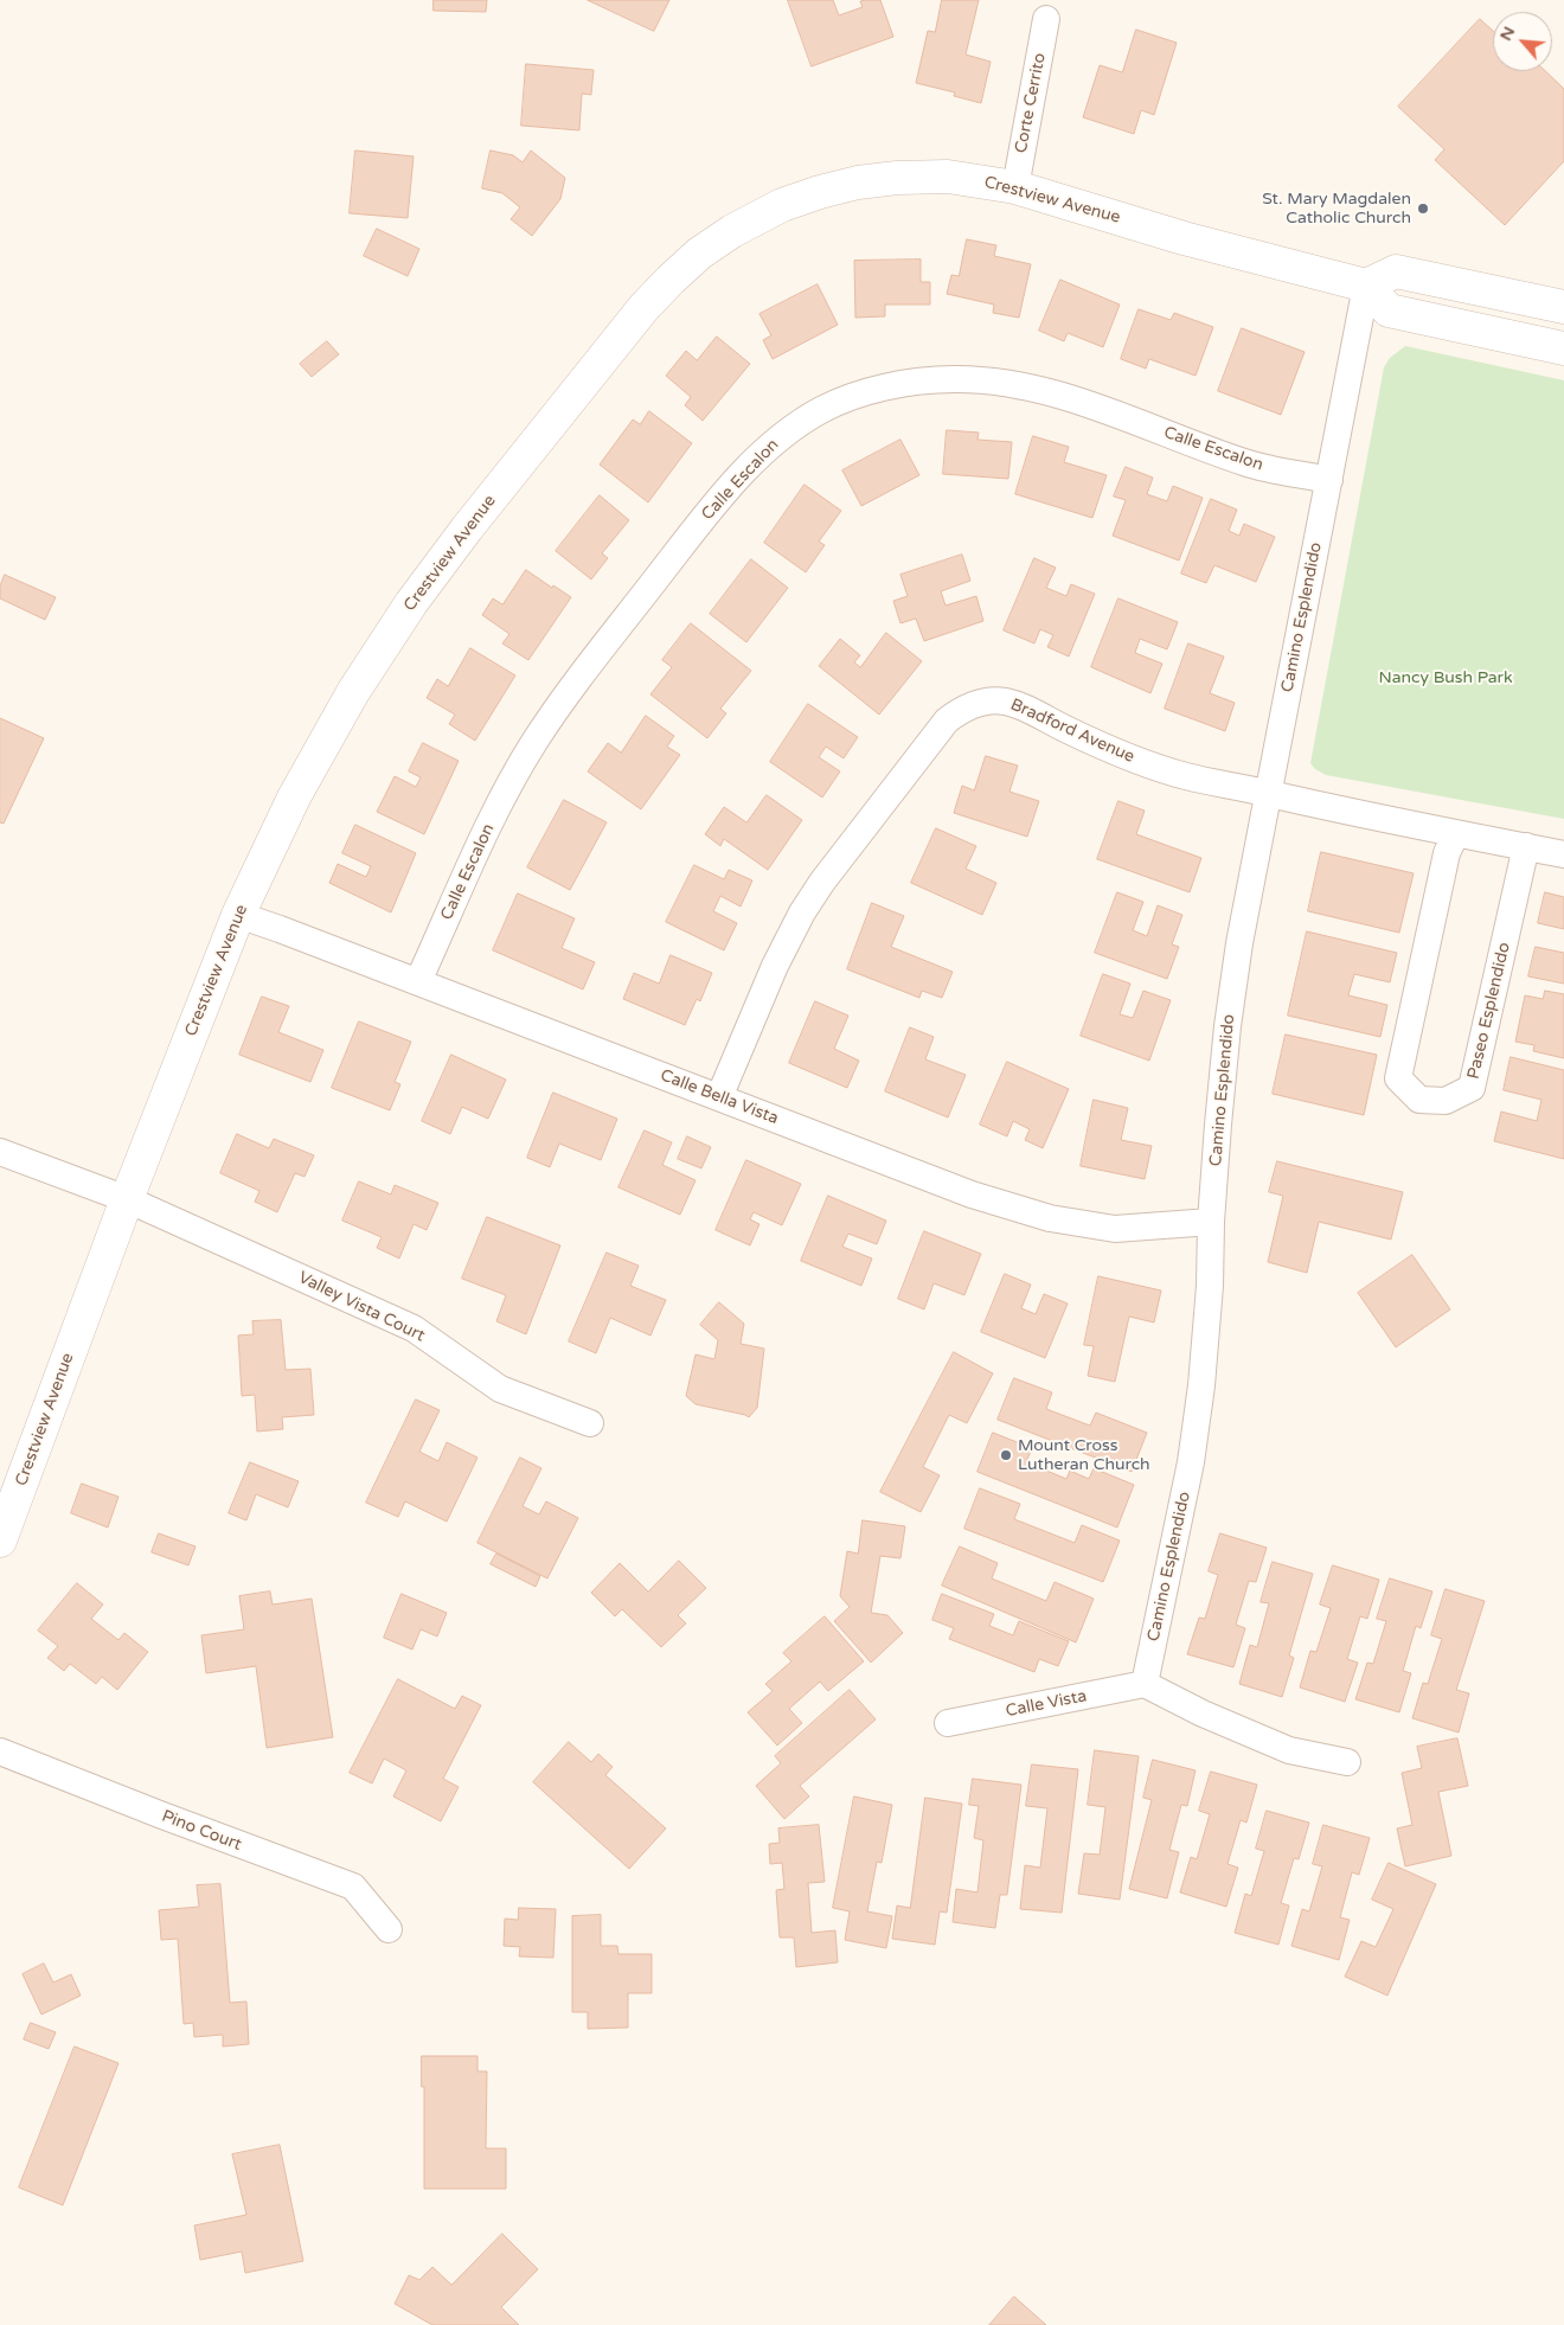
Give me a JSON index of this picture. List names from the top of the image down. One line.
{"streets":{"street":["Corte Cerrito","Crestview Avenue","Calle Escalon","Camino Esplendido","Bradford Avenue","Paseo Esplendido","Calle Bella Vista","Valley Vista Court","Calle Vista","Pino Court"]},"crossings":[["Corte Cerrito","Crestview Avenue"],["Crestview Avenue","Camino Esplendido"],["Crestview Avenue","Calle Bella Vista"],["Crestview Avenue","Valley Vista Court"],["Calle Escalon","Camino Esplendido"],["Calle Escalon","Calle Bella Vista"],["Camino Esplendido","Bradford Avenue"],["Camino Esplendido","Calle Bella Vista"],["Camino Esplendido","Calle Vista"],["Bradford Avenue","Paseo Esplendido"],["Bradford Avenue","Calle Bella Vista"]],"parks":["Nancy Bush Park"],"places":["St. Mary Magdalen Catholic Church","Mount Cross Lutheran Church"],"north":"top left"}
